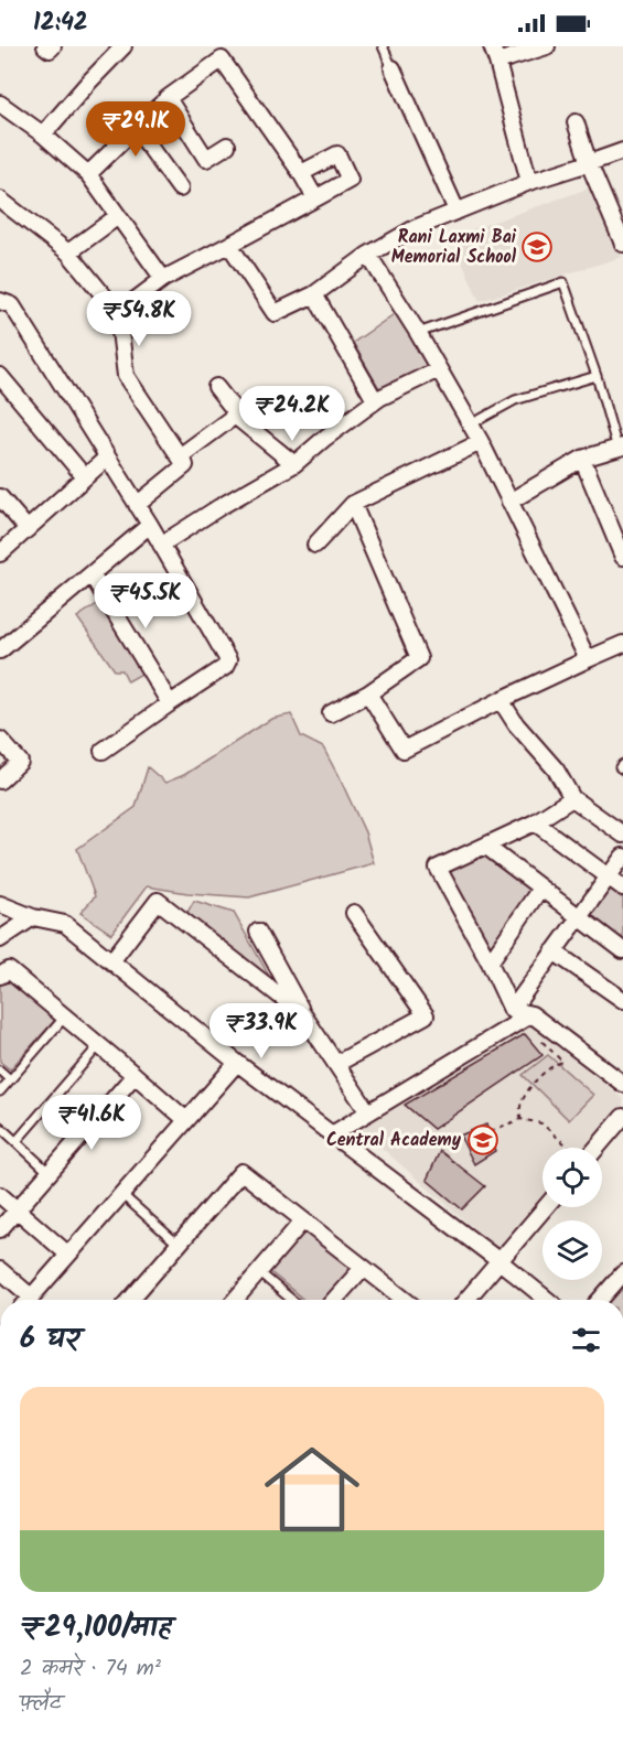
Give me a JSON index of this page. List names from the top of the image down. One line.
{"places":{"school or university":["Rani Laxmi Bai Memorial School","Central Academy"]},"page":{"status":"12:42","price":["₹29.1K","₹54.8K","₹24.2K","₹45.5K","₹33.9K","₹41.6K"],"heading":"6 घर","list":[{"name":"₹29,100/माह","note":"2 कमरे · 74 m² · फ़्लैट"}]}}
